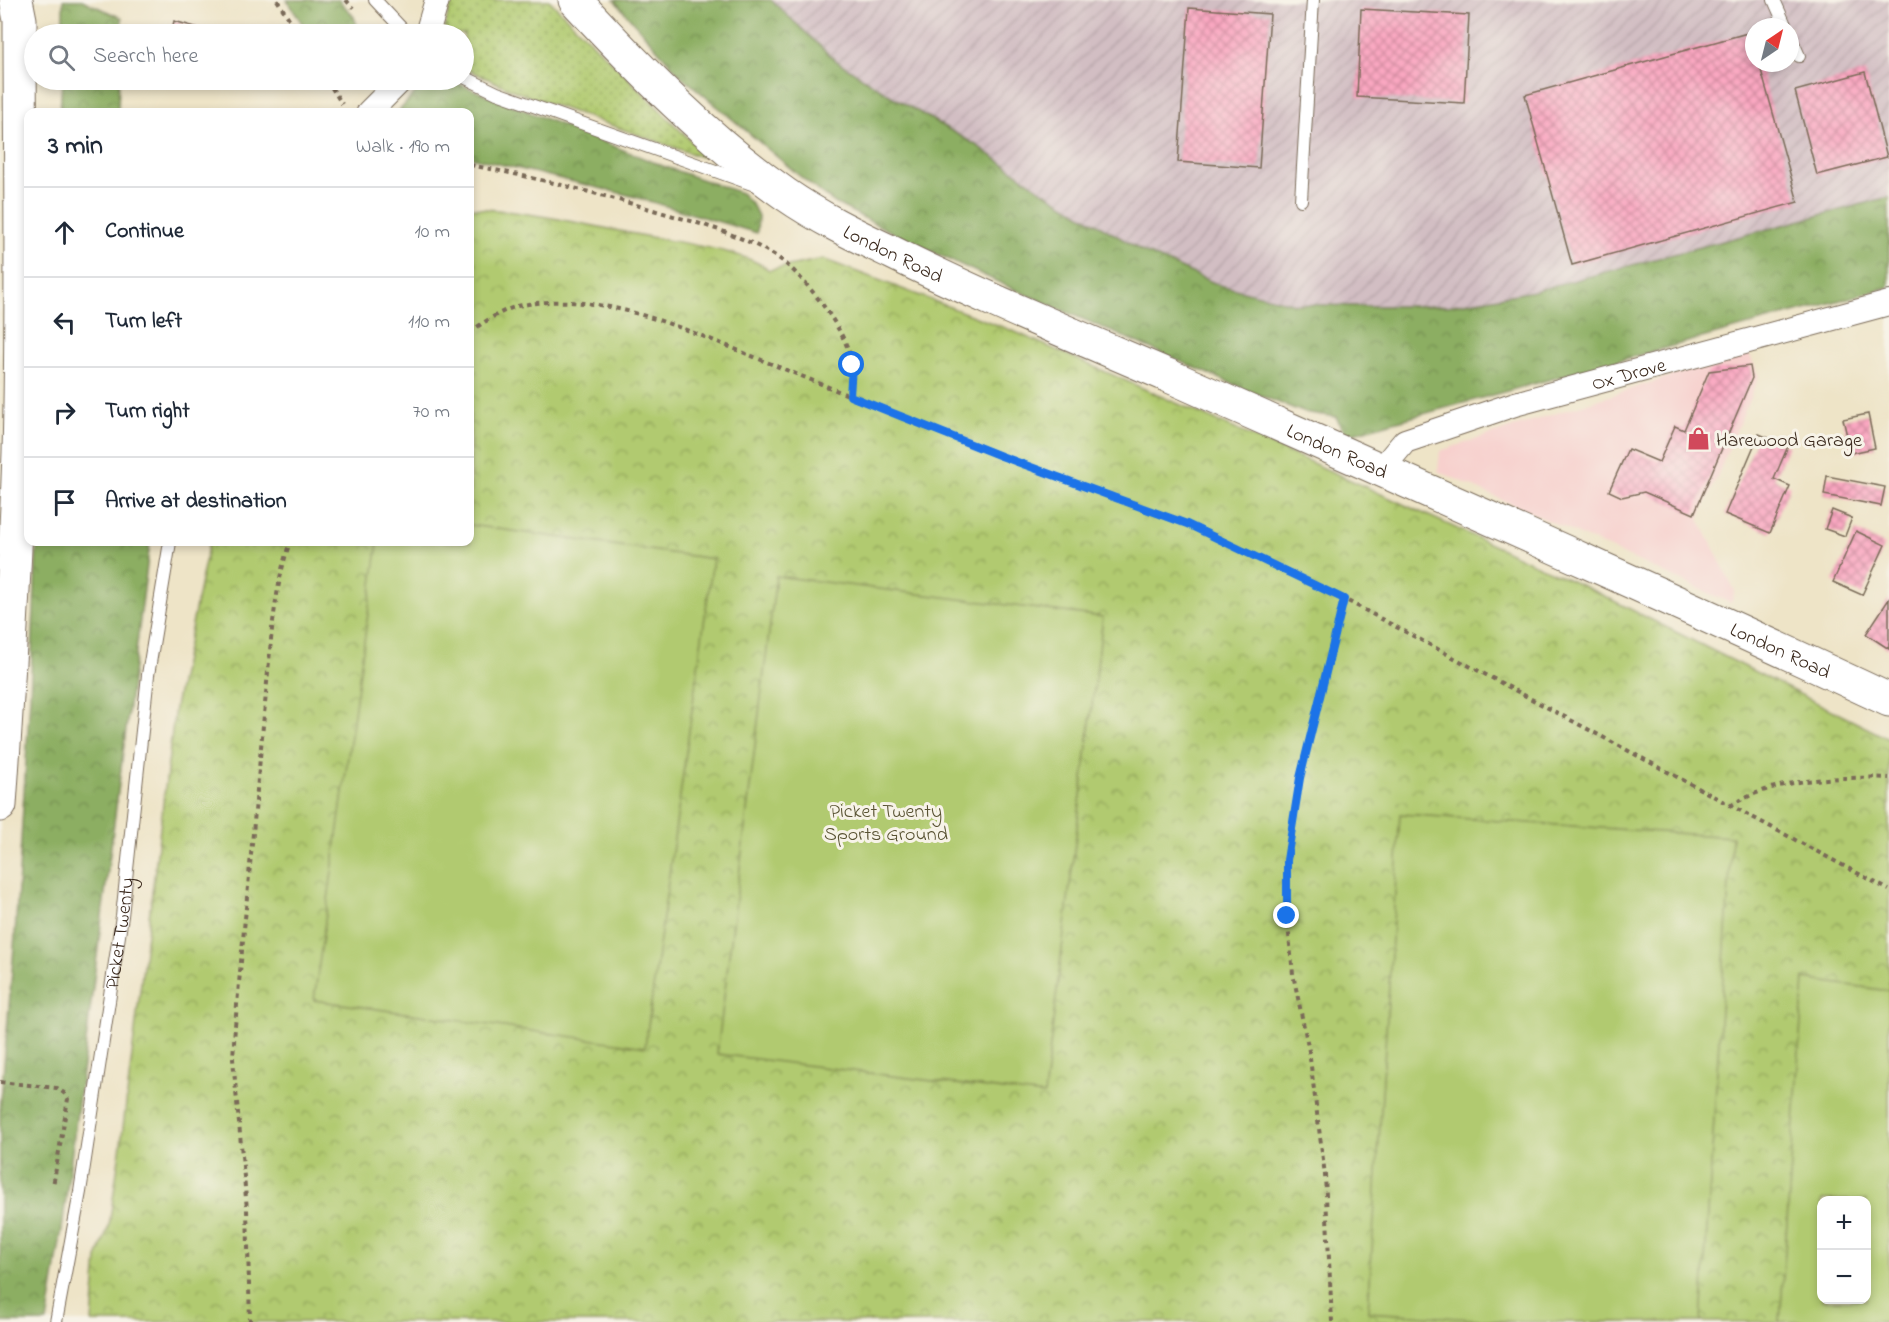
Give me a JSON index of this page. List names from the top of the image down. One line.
{"streets":{"main road":["London Road"],"street":["Ox Drove"],"lane":["Picket Twenty"]},"crossings":[["London Road","Ox Drove"]],"parks":["Picket Twenty Sports Ground"],"places":{"shop":["Harewood Garage"]},"north":"top right","page":{"search":"Search here","heading":["3 min","Walk · 190 m"],"list":[["Continue","10 m"],["Turn left","110 m"],["Turn right","70 m"],"Arrive at destination"],"map_buttons":["+","−"]}}
